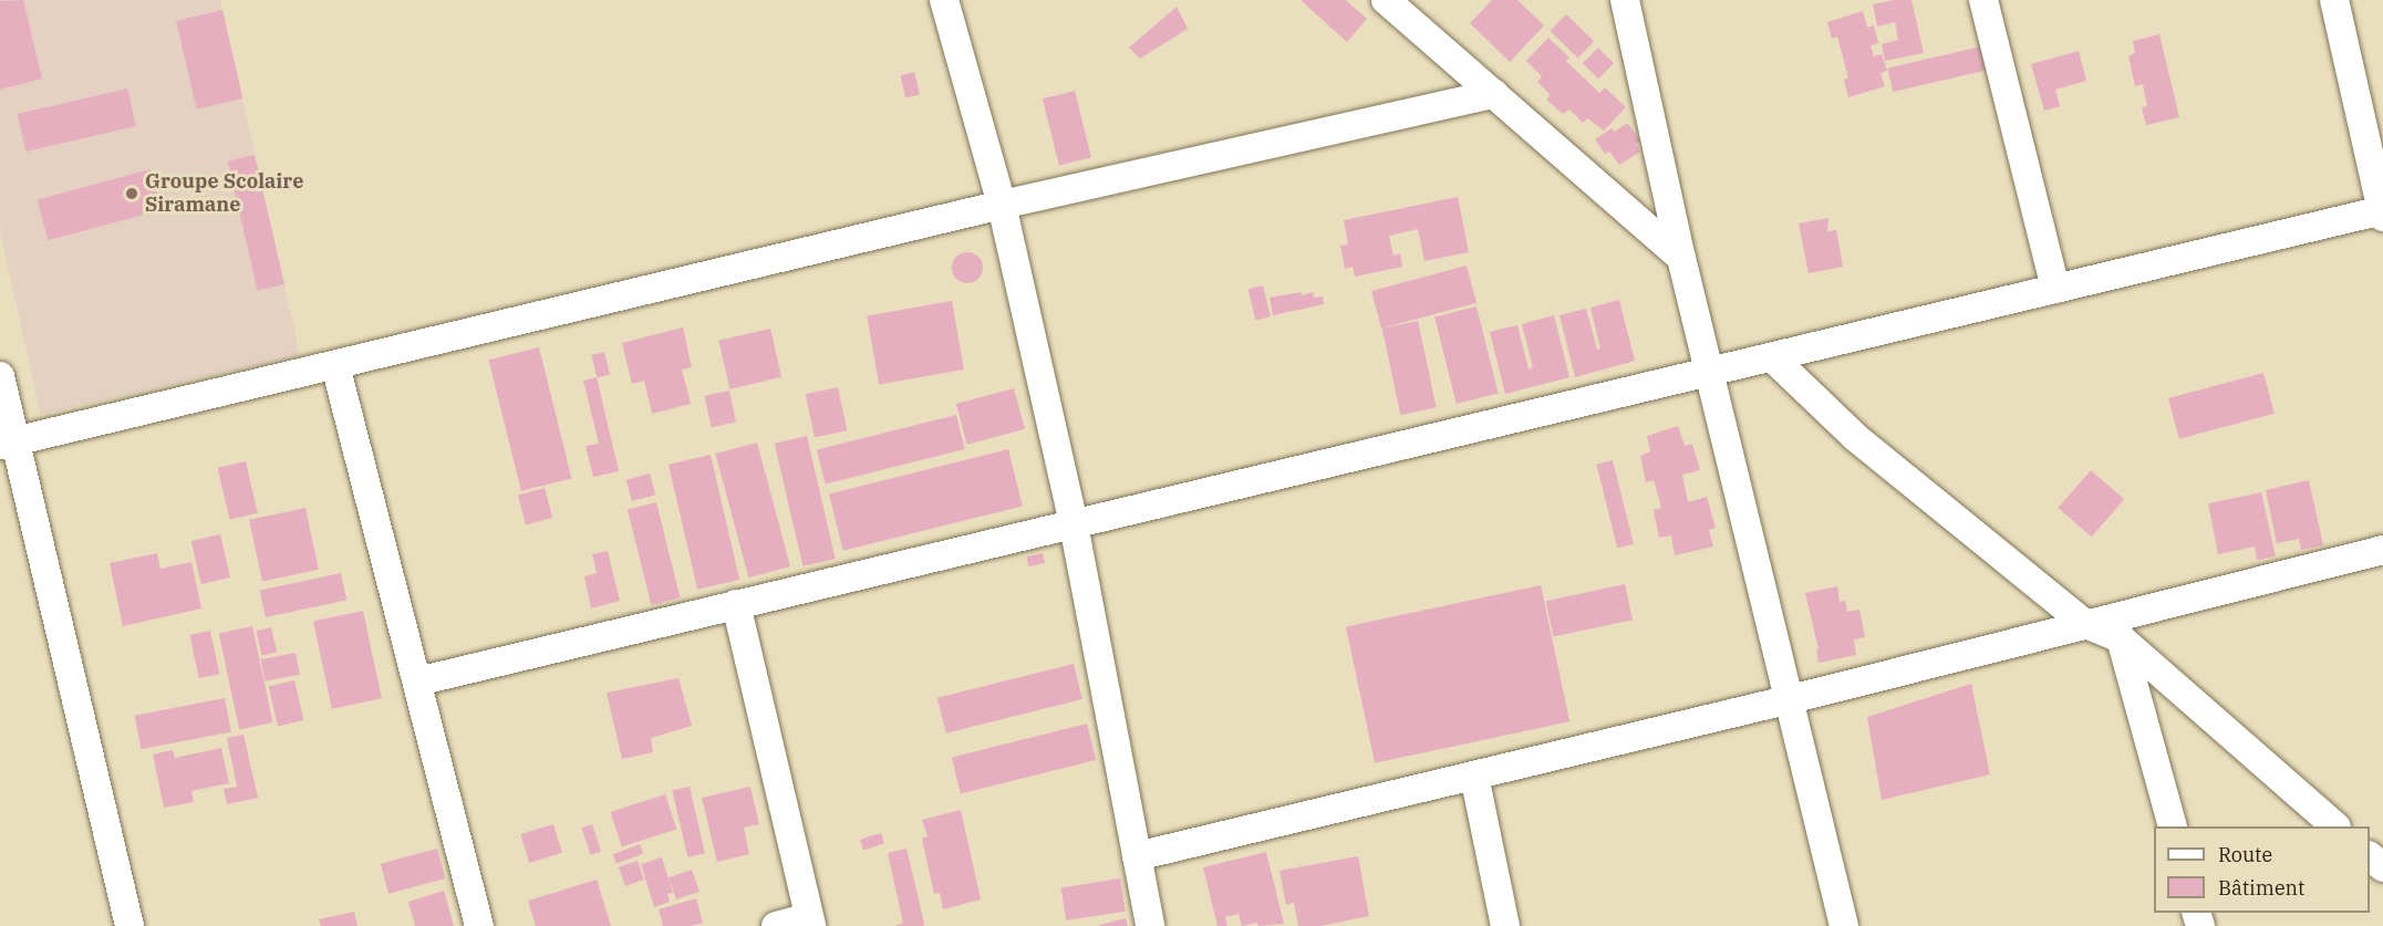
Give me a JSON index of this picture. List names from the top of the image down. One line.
{"places":["Groupe Scolaire Siramane"],"legend":["Route","Bâtiment"]}
